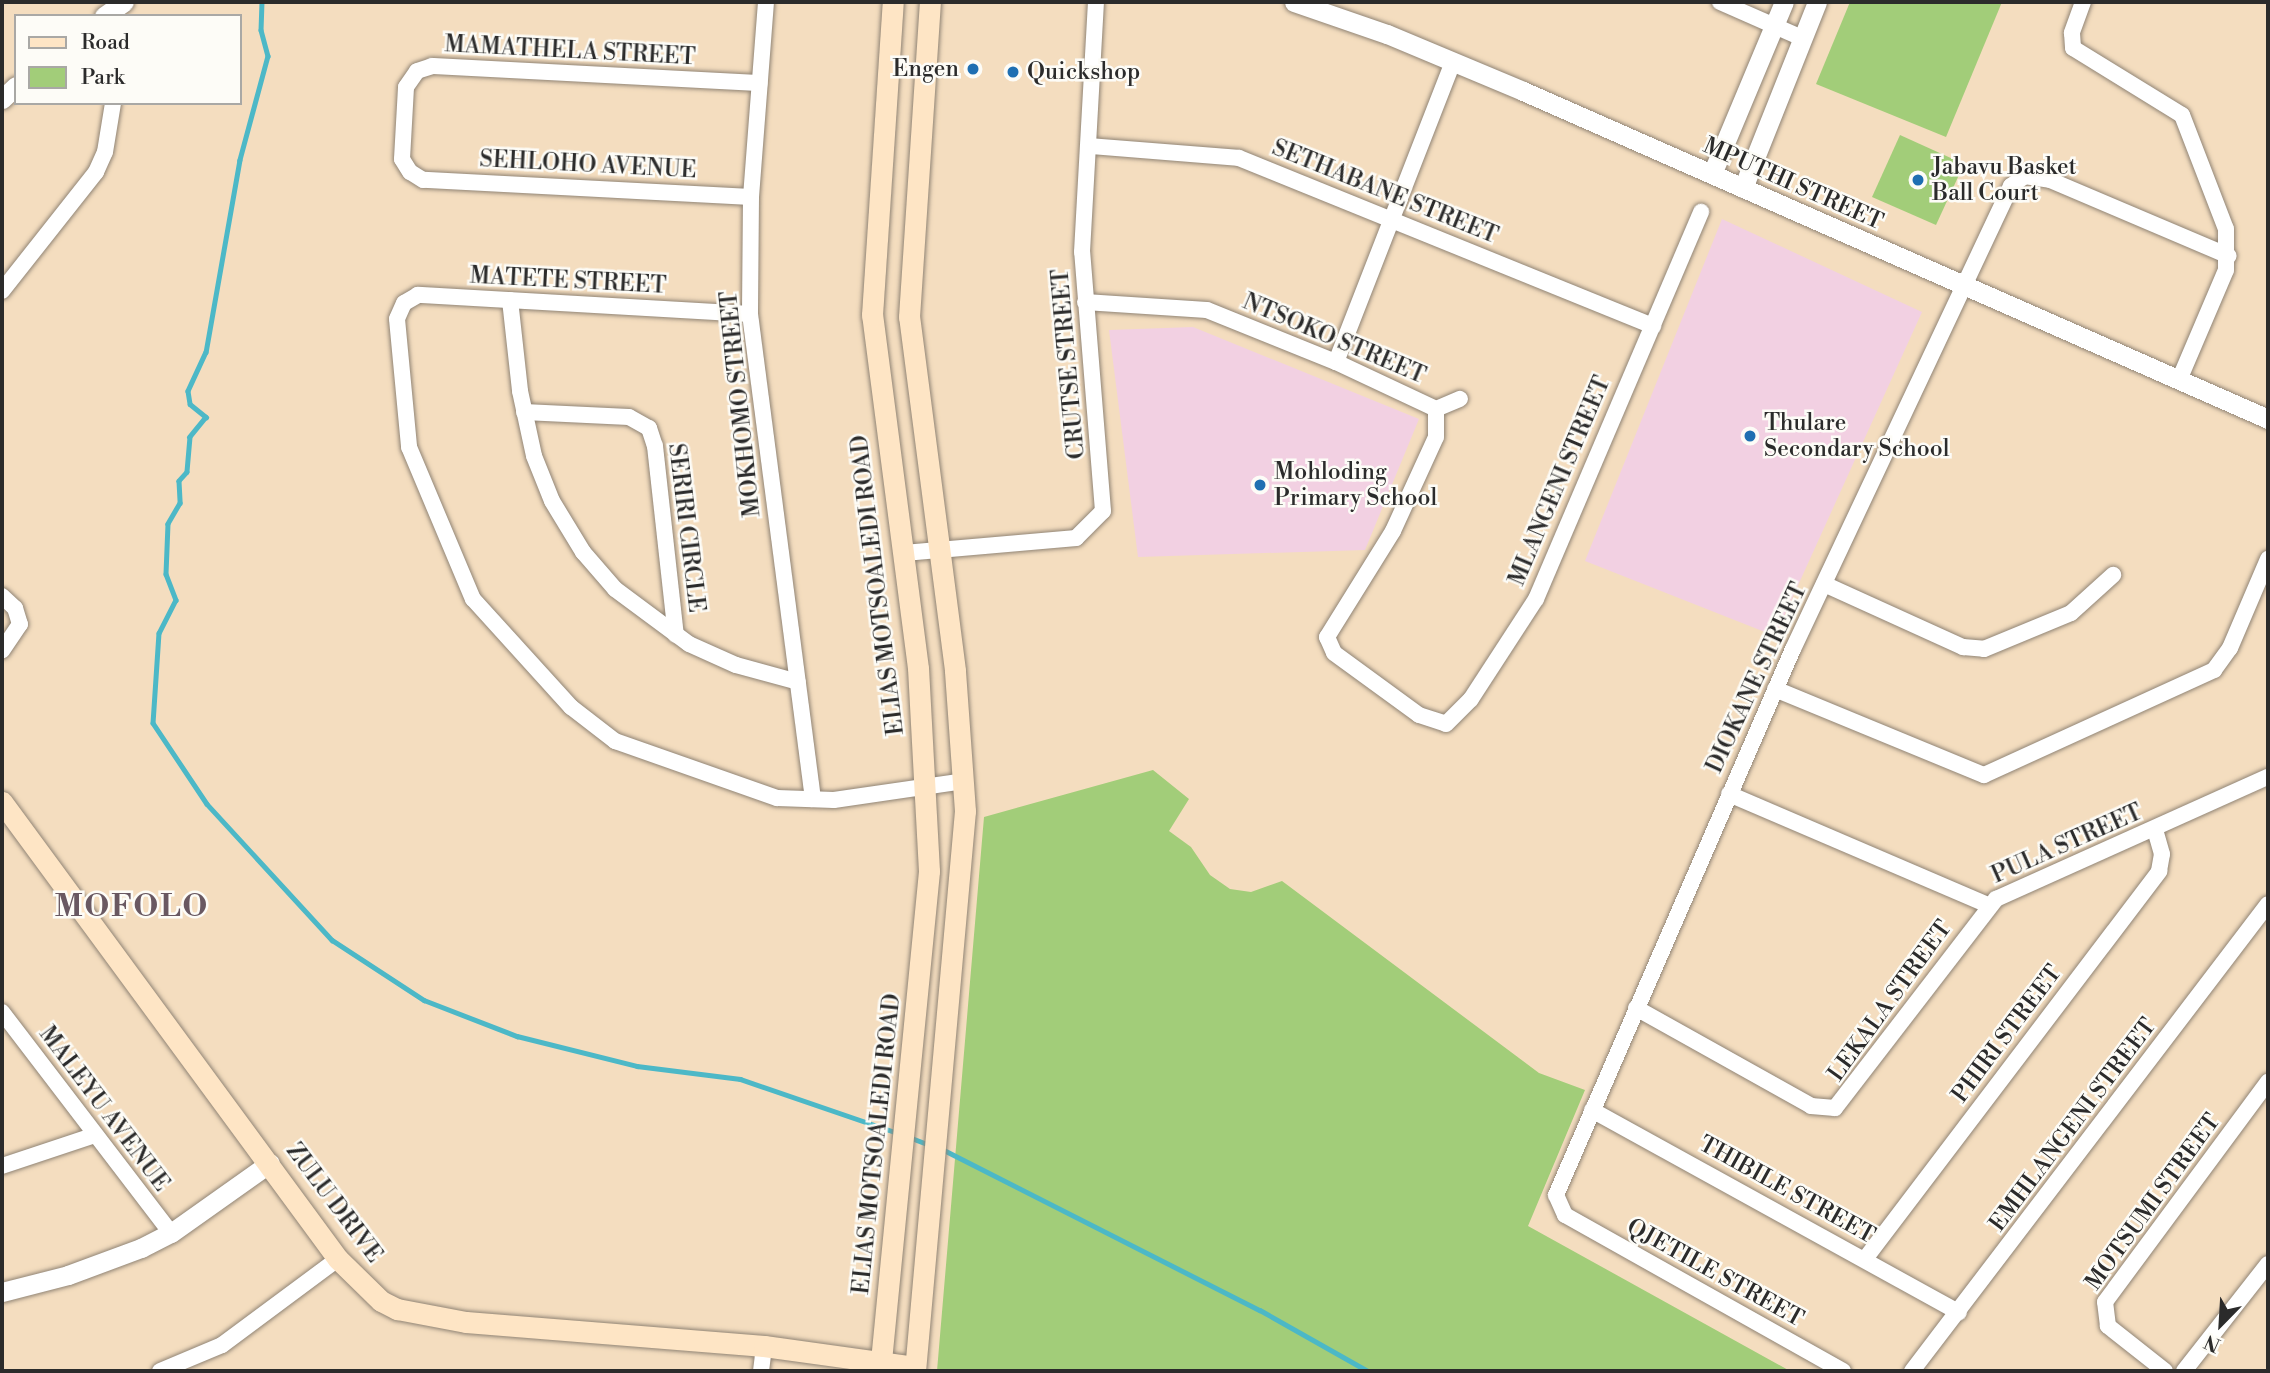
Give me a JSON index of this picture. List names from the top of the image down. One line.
{"streets":{"main road":["ELIAS MOTSOALEDI ROAD","ZULU DRIVE"],"street":["MAMATHELA STREET","SEHLOHO AVENUE","MPUTHI STREET","SETHABANE STREET","MATETE STREET","NTSOKO STREET","CRUTSE STREET","MOKHOMO STREET","MLANGENI STREET","SERIRI CIRCLE","DIOKANE STREET","PULA STREET","LEKALA STREET","PHIRI STREET","MALEYU AVENUE","EMHLANGENI STREET","THIBILE STREET","MOTSUMI STREET","QJETILE STREET"]},"crossings":[["MAMATHELA STREET","SEHLOHO AVENUE"],["MAMATHELA STREET","MOKHOMO STREET"],["SEHLOHO AVENUE","MOKHOMO STREET"],["MPUTHI STREET","DIOKANE STREET"],["SETHABANE STREET","CRUTSE STREET"],["SETHABANE STREET","MLANGENI STREET"],["MATETE STREET","MOKHOMO STREET"],["MATETE STREET","SERIRI CIRCLE"],["NTSOKO STREET","CRUTSE STREET"],["NTSOKO STREET","MLANGENI STREET"],["CRUTSE STREET","ELIAS MOTSOALEDI ROAD"],["MOKHOMO STREET","SERIRI CIRCLE"],["ELIAS MOTSOALEDI ROAD","ZULU DRIVE"],["DIOKANE STREET","PULA STREET"],["DIOKANE STREET","LEKALA STREET"],["DIOKANE STREET","THIBILE STREET"],["DIOKANE STREET","QJETILE STREET"],["PULA STREET","LEKALA STREET"],["PULA STREET","PHIRI STREET"],["PHIRI STREET","THIBILE STREET"],["EMHLANGENI STREET","THIBILE STREET"]],"districts":["MOFOLO"],"places":["Engen","Quickshop","Jabavu Basket Ball Court","Thulare Secondary School","Mohloding Primary School"],"legend":["Road","Park"],"north":"bottom left"}
